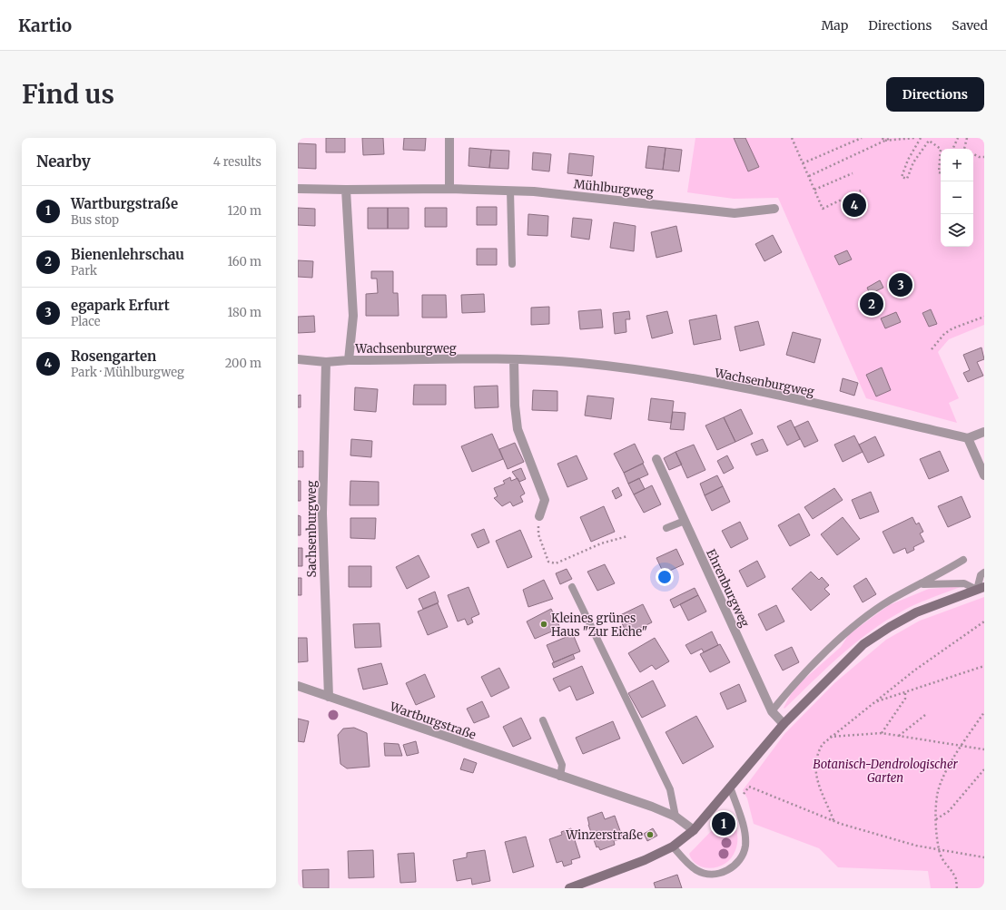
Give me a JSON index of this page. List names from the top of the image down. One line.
{"streets":{"street":["Mühlburgweg","Wachsenburgweg","Sachsenburgweg","Ehrenburgweg","Wartburgstraße"]},"crossings":[["Wachsenburgweg","Sachsenburgweg"],["Sachsenburgweg","Wartburgstraße"]],"parks":["Botanisch-Dendrologischer Garten"],"places":["Kleines grünes Haus \"Zur Eiche\"","Winzerstraße"],"page":{"header":"Kartio","nav":["Map","Directions","Saved"],"buttons":"Directions","title":"Find us","heading":["Nearby","4 results"],"map_buttons":["+","−"],"list":[{"mark":"1","name":"Wartburgstraße","note":"Bus stop","value":"120 m"},{"mark":"2","name":"Bienenlehrschau","note":"Park","value":"160 m"},{"mark":"3","name":"egapark Erfurt","note":"Place","value":"180 m"},{"mark":"4","name":"Rosengarten","note":"Park · Mühlburgweg","value":"200 m"}],"pins":["4","3","2","1"]}}
